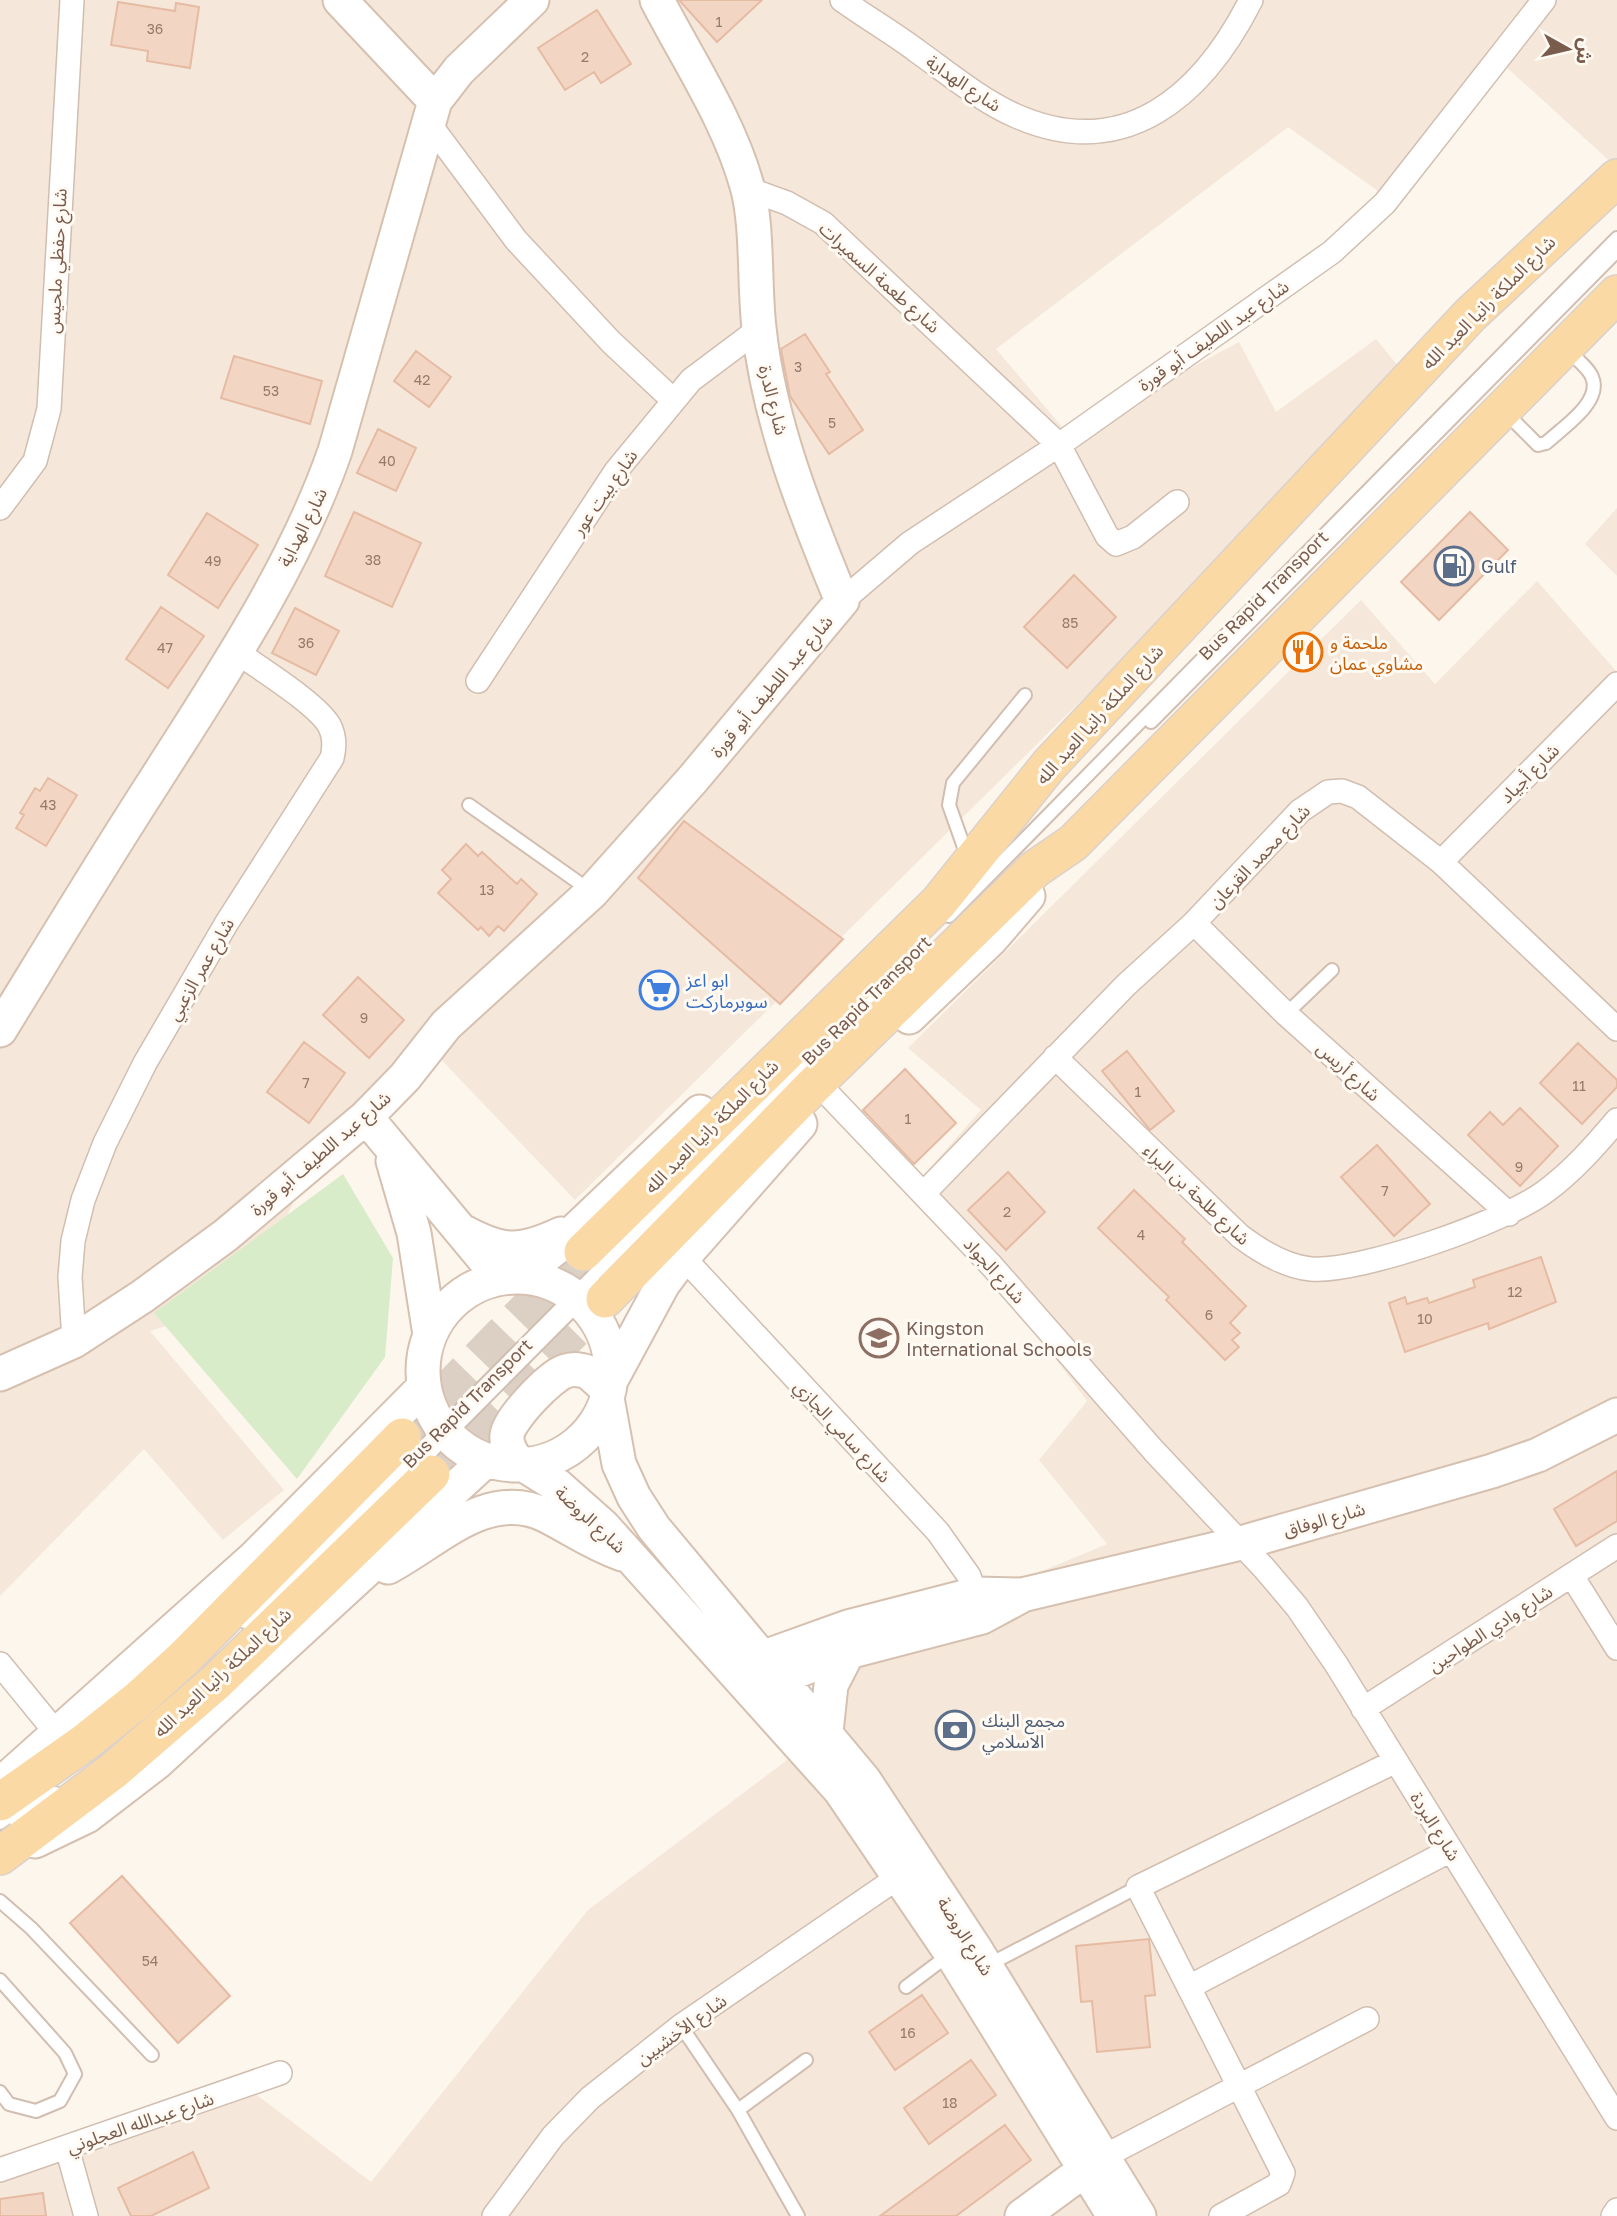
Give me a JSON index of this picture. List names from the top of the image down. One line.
{"streets":{"main road":["شارع الملكة رانيا العبد الله"],"street":["شارع الهداية","شارع حفظي ملحيس","شارع طعمة السميرات","شارع عبد اللطيف أبو قورة","شارع الدرة","شارع بيت عور","شارع أجياد","شارع محمد القرعان","شارع عمر الزعبي","شارع أريس","شارع طلحة بن البراء","شارع الجواد","شارع سامي الجازي","شارع الروضة","شارع الوفاق","شارع وادي الطواحين","شارع البردة","شارع الأخشبين","شارع عبدالله العجلوني"],"lane":["Bus Rapid Transport"]},"crossings":[["شارع الهداية","شارع عمر الزعبي"],["شارع طعمة السميرات","شارع عبد اللطيف أبو قورة"],["شارع طعمة السميرات","شارع الدرة"],["شارع عبد اللطيف أبو قورة","شارع الدرة"],["شارع عبد اللطيف أبو قورة","شارع عمر الزعبي"],["شارع الدرة","شارع بيت عور"],["شارع أجياد","شارع محمد القرعان"],["شارع محمد القرعان","شارع أريس"],["شارع محمد القرعان","شارع طلحة بن البراء"],["شارع محمد القرعان","شارع الجواد"],["شارع أريس","شارع طلحة بن البراء"],["شارع الجواد","شارع الوفاق"],["شارع الجواد","شارع البردة"],["شارع سامي الجازي","شارع الوفاق"],["شارع الروضة","شارع الوفاق"],["شارع الروضة","شارع الأخشبين"],["شارع الوفاق","شارع البردة"],["شارع وادي الطواحين","شارع البردة"]],"places":{"fuel station":["Gulf"],"restaurant":["ملحمة و مشاوي عمان"],"supermarket":["ابو اعز سوبرماركت"],"school or university":["Kingston International Schools"],"bank":["مجمع البنك الاسلامي"]},"house_numbers":["1","36","2","3","42","53","5","40","38","49","85","36","47","43","13","9","7","11","1","1","9","7","2","4","12","6","10","54","16","18"],"north":"right"}
